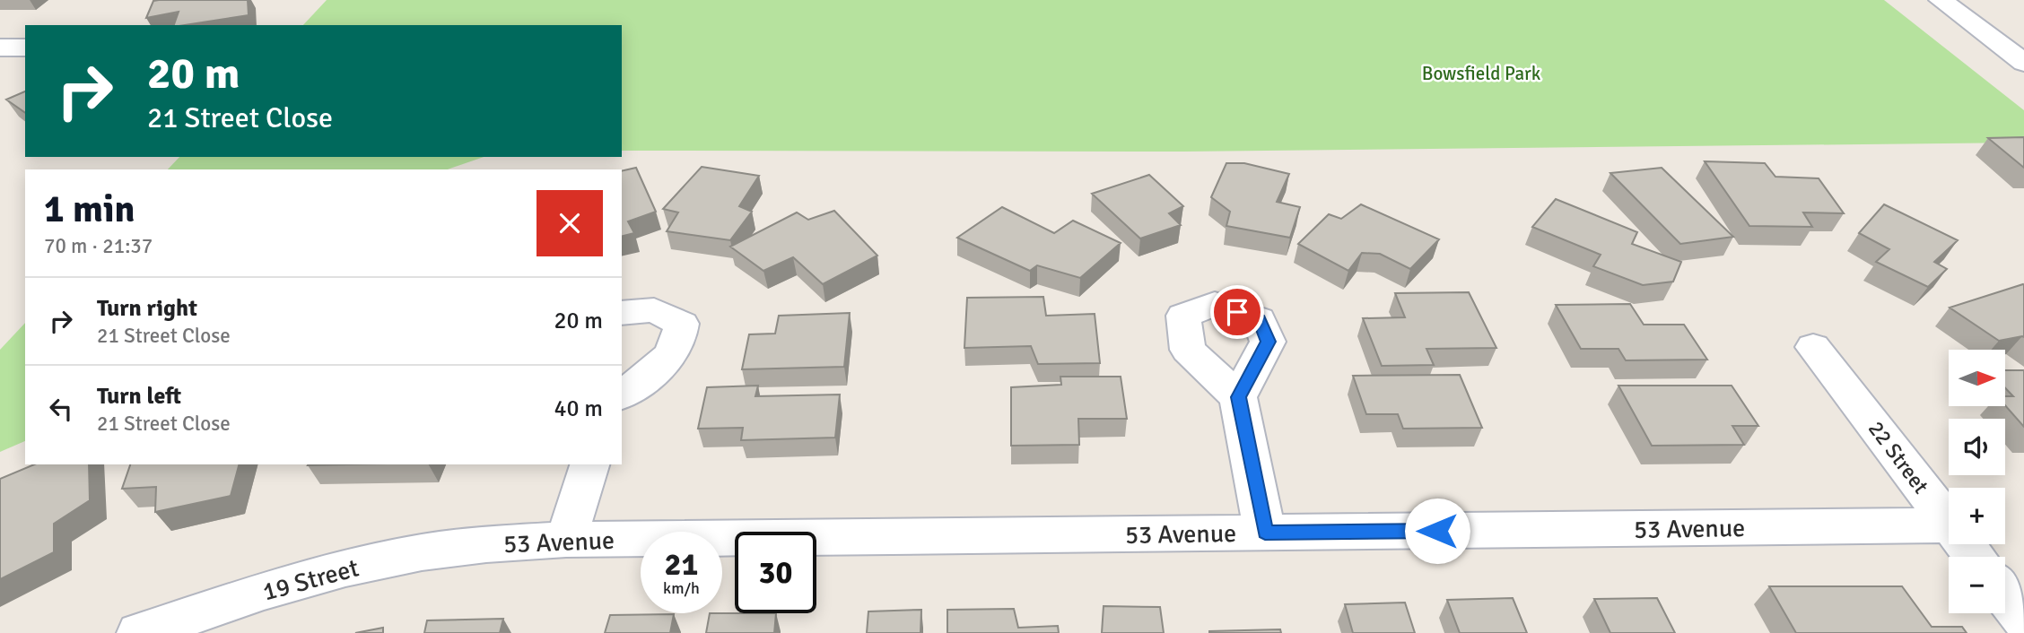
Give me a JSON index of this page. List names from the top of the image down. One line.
{"streets":{"street":["22 Street","53 Avenue","19 Street"]},"crossings":[["53 Avenue","19 Street"]],"parks":["Bowsfield Park"],"north":"right","page":{"turn":["20 m","21 Street Close"],"heading":["1 min","70 m · 21:37"],"list":[{"name":"Turn right","note":"21 Street Close","value":"20 m"},{"name":"Turn left","note":"21 Street Close","value":"40 m"}],"map_buttons":["+","−"],"speed":"21 km/h","limit":"30"}}
